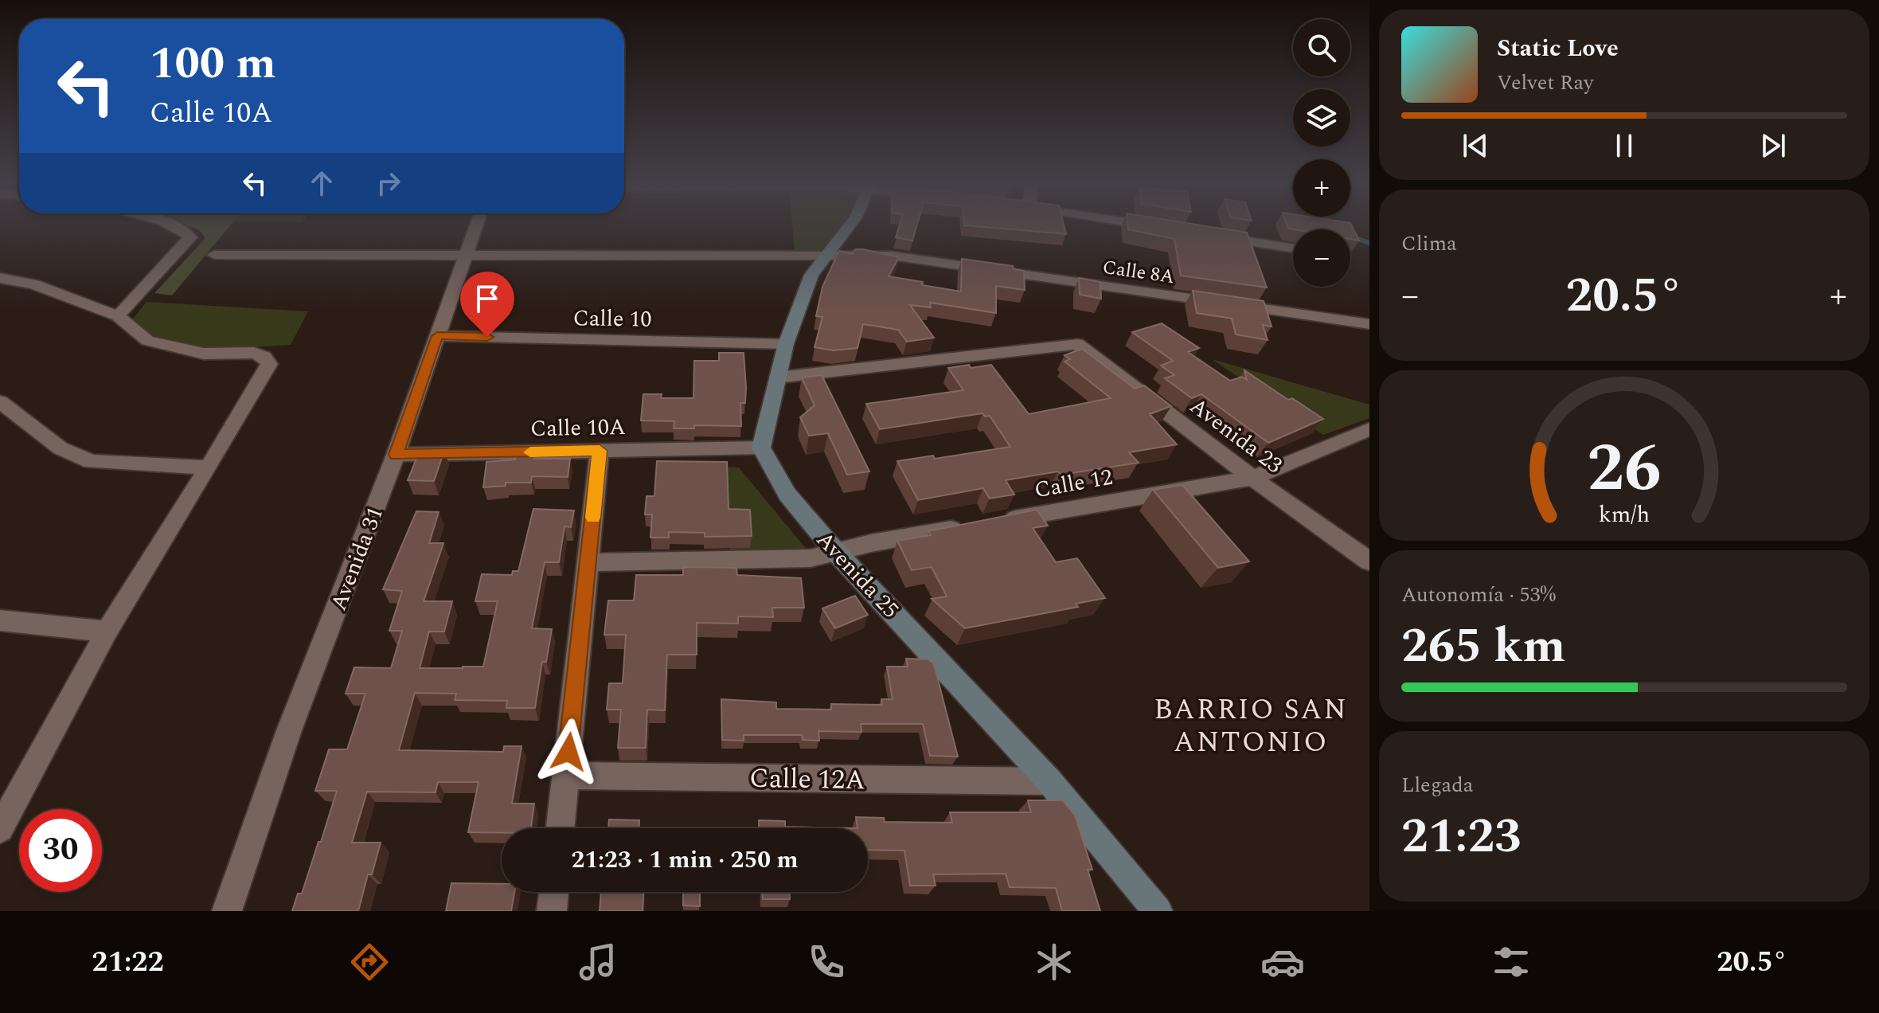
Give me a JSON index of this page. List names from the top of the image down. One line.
{"streets":{"street":["Calle 8A","Calle 10","Calle 10A","Avenida 23","Calle 12","Avenida 31","Avenida 25","Calle 12A"]},"crossings":[["Calle 8A","Avenida 31"],["Calle 10","Avenida 31"],["Calle 10A","Avenida 31"],["Calle 10A","Avenida 25"],["Avenida 23","Calle 12"],["Avenida 25","Calle 12A"]],"districts":["BARRIO SAN ANTONIO"],"page":{"map_buttons":["+","−"],"turn":["100 m","Calle 10A"],"song":["Static Love","Velvet Ray"],"tile":["Clima",["Autonomía · 53%","265 km"],["Llegada","21:23"]],"heat":["−","20.5°","+"],"limit":"30","trip":"21:23 · 1 min · 250 m","tabs":["21:22","20.5°"],"gauge":["26","km/h"]}}
